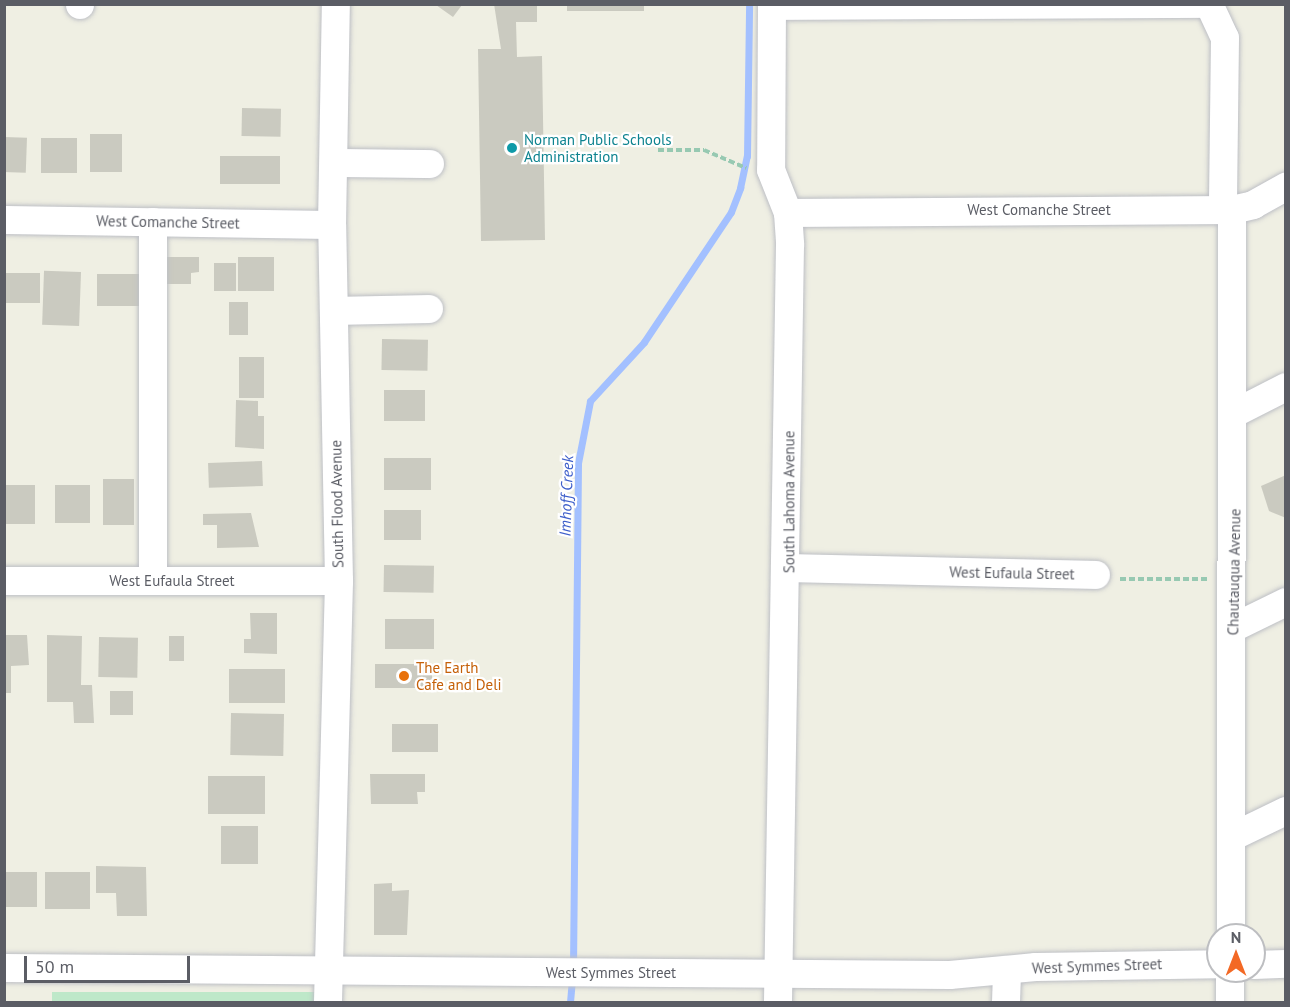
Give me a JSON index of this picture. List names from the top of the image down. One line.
{"streets":{"street":["West Comanche Street","South Lahoma Avenue","South Flood Avenue","Chautauqua Avenue","West Eufaula Street","West Symmes Street"]},"crossings":[["West Comanche Street","South Lahoma Avenue"],["West Comanche Street","South Flood Avenue"],["West Comanche Street","Chautauqua Avenue"],["South Lahoma Avenue","West Eufaula Street"],["South Lahoma Avenue","West Symmes Street"],["South Flood Avenue","West Eufaula Street"],["South Flood Avenue","West Symmes Street"],["Chautauqua Avenue","West Eufaula Street"]],"water":["Imhoff Creek"],"places":["Norman Public Schools Administration","The Earth Cafe and Deli"],"scale_bar":"50 m","north":"top"}
